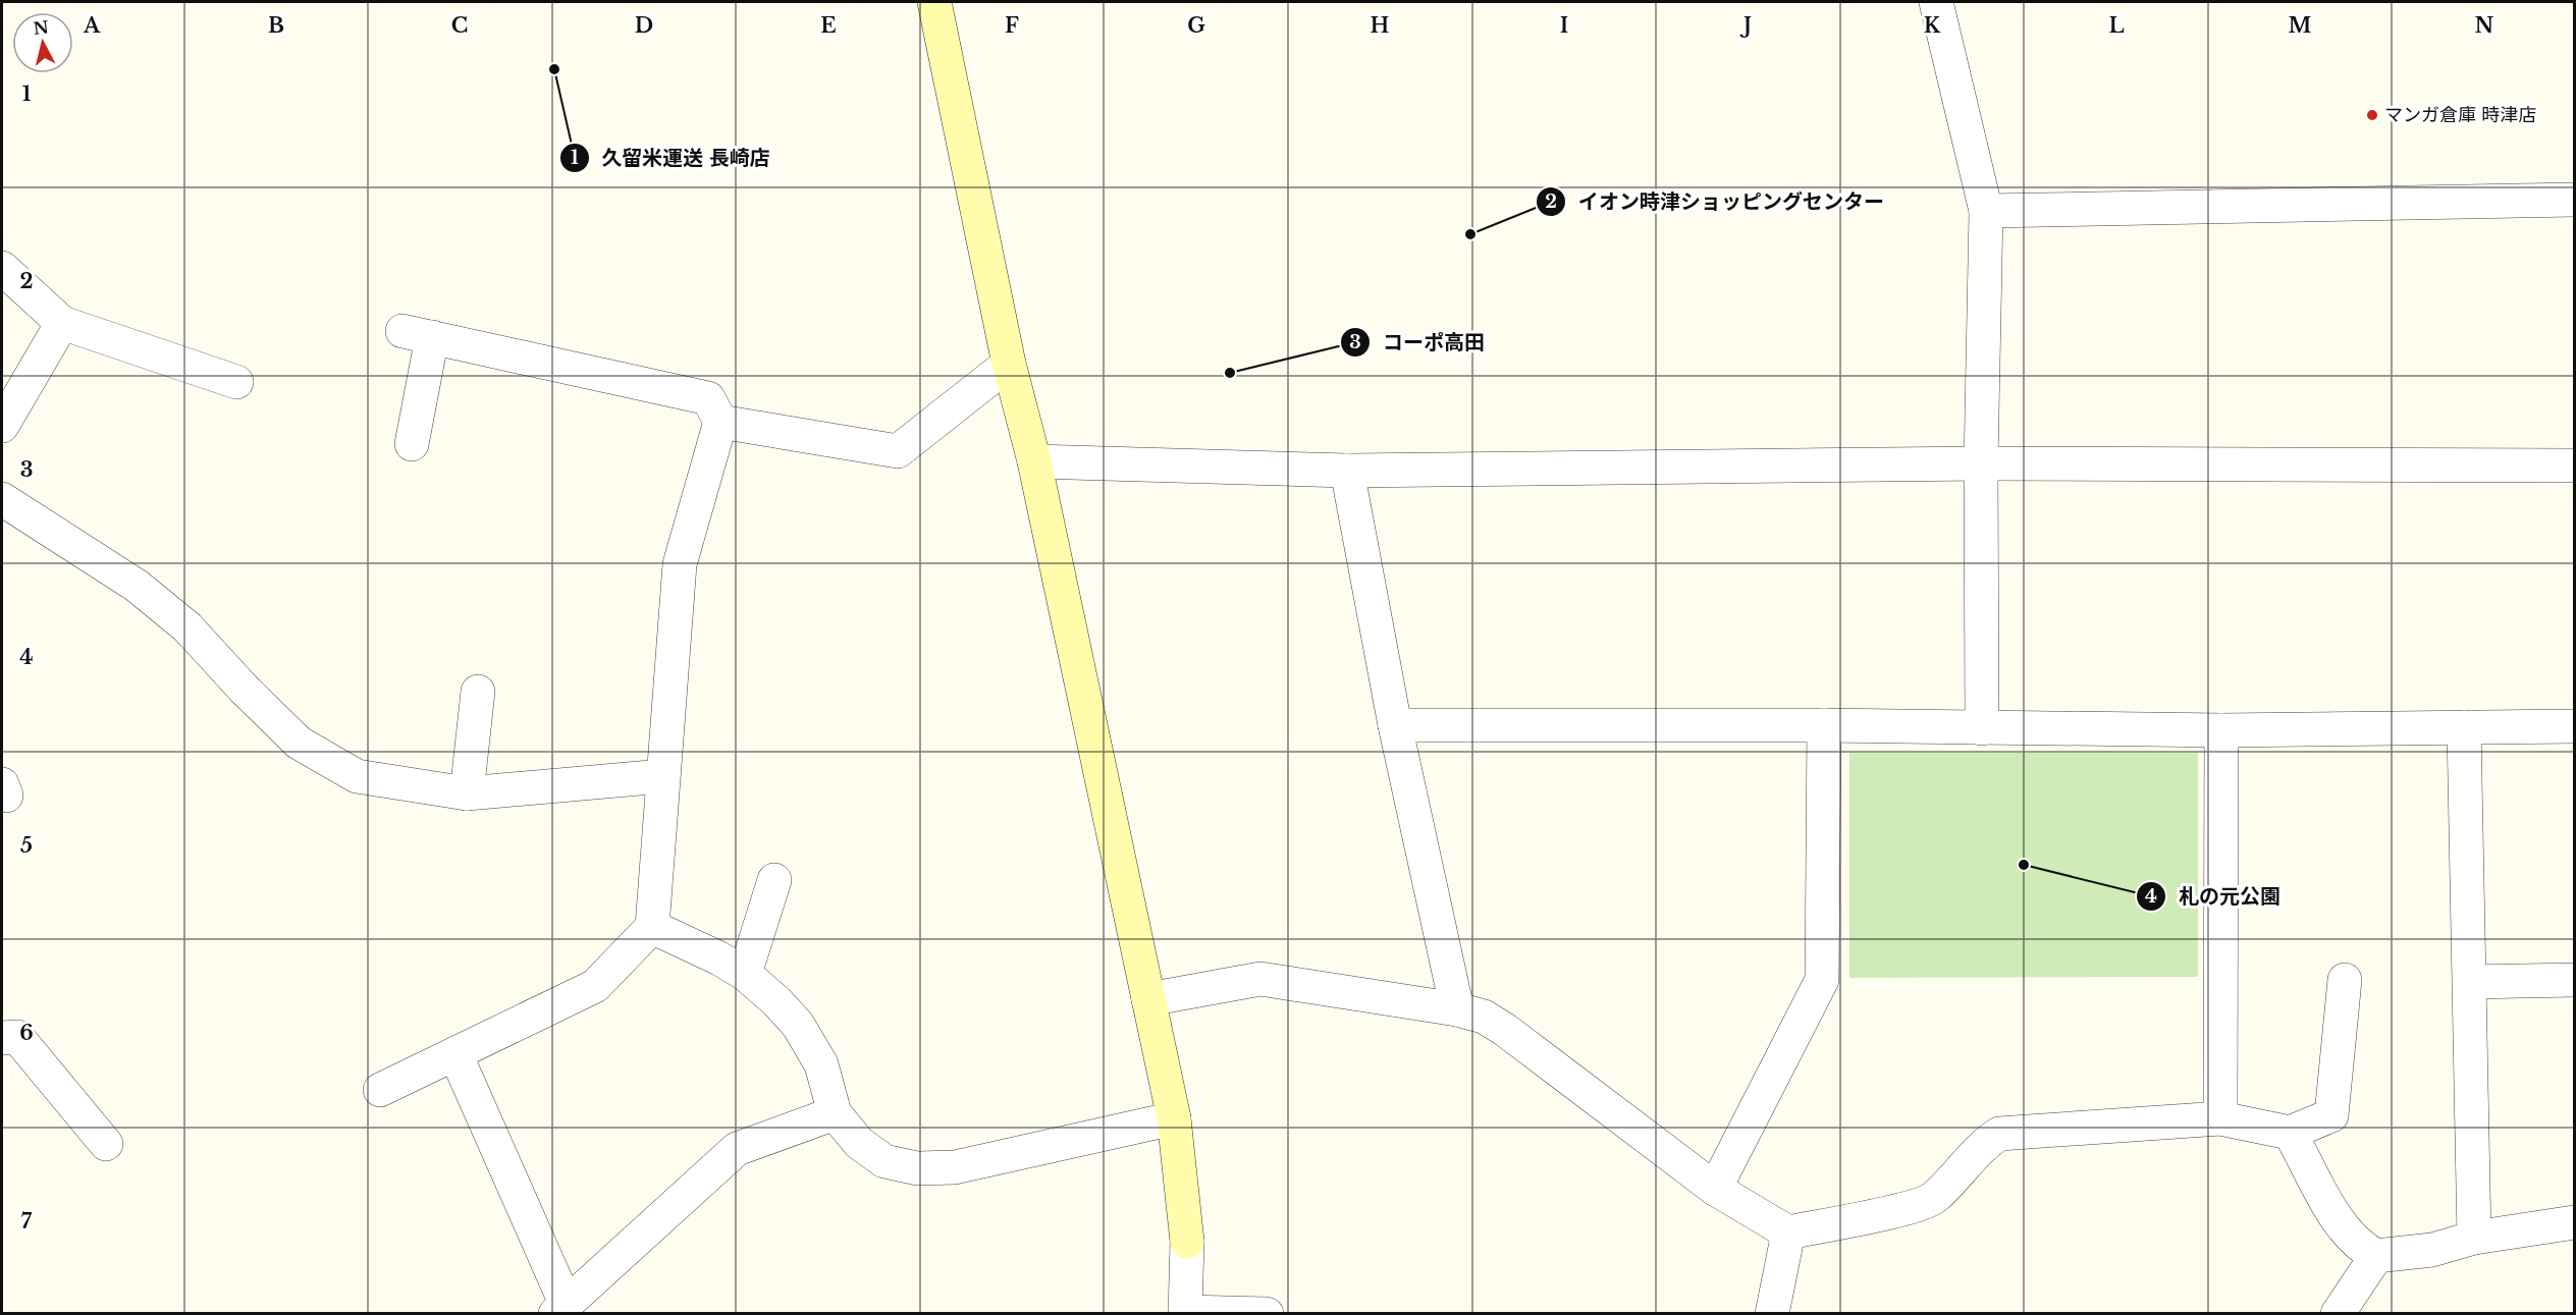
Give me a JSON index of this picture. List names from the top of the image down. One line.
{"places":["久留米運送 長崎店","マンガ倉庫 時津店","イオン時津ショッピングセンター","コーポ高田","札の元公園"],"north":"top","grid":{"columns":["A","B","C","D","E","F","G","H","I","J","K","L","M","N"],"rows":["1","2","3","4","5","6","7"]}}
